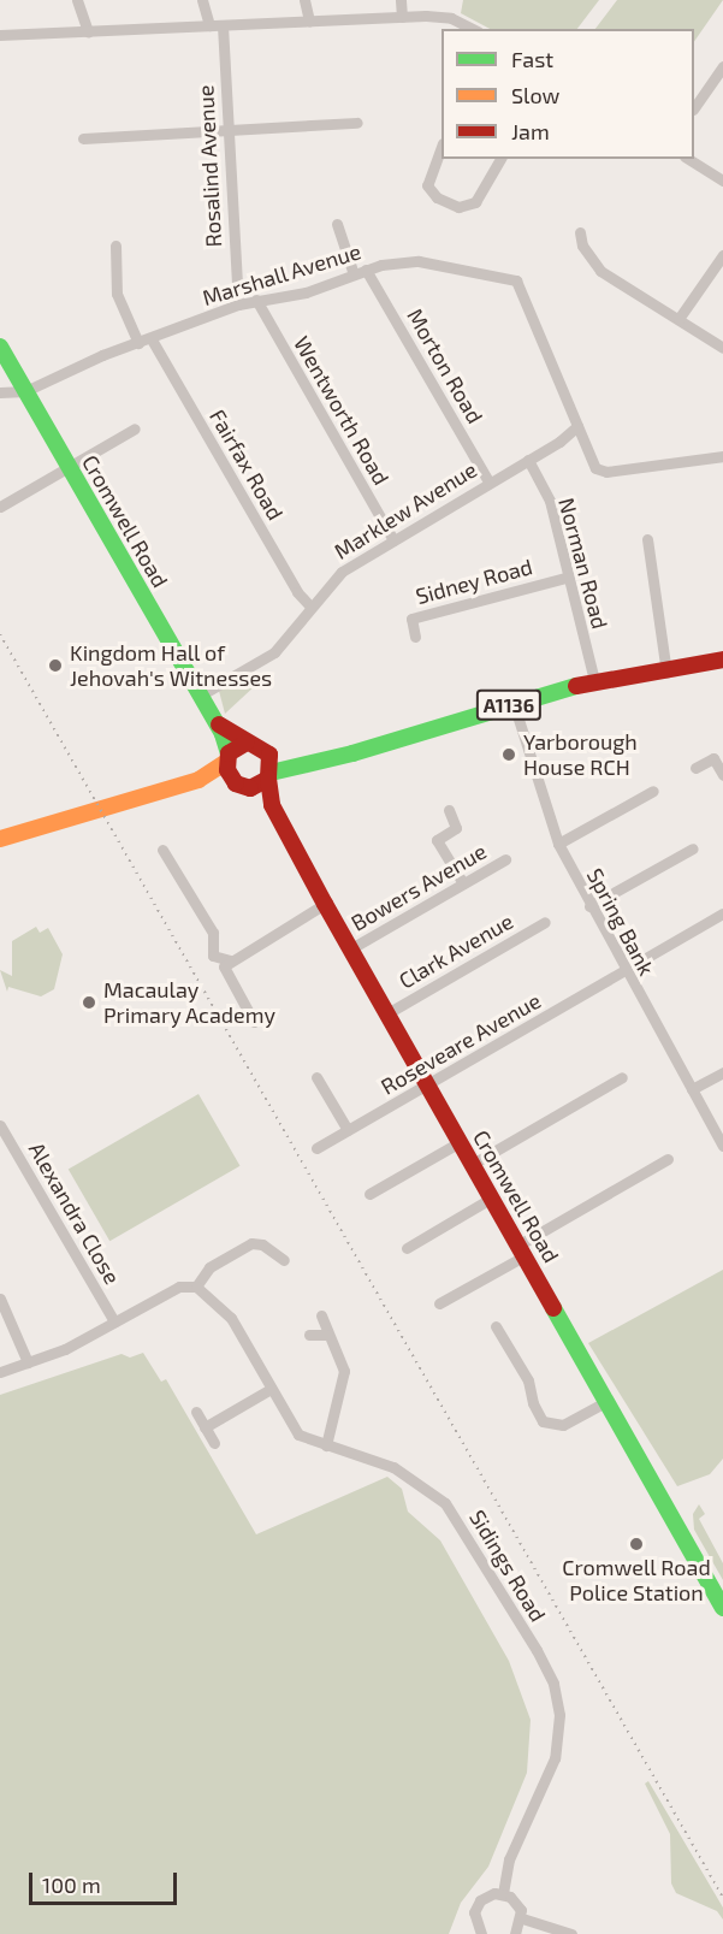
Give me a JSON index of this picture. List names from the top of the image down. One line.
{"streets":{"street":["Rosalind Avenue","Marshall Avenue","Morton Road","Wentworth Road","Fairfax Road","Marklew Avenue","Cromwell Road","Norman Road","Sidney Road","A1136","Bowers Avenue","Spring Bank","Clark Avenue","Roseveare Avenue","Alexandra Close","Sidings Road"]},"crossings":[["Rosalind Avenue","Marshall Avenue"],["Marshall Avenue","Morton Road"],["Marshall Avenue","Wentworth Road"],["Marshall Avenue","Fairfax Road"],["Marshall Avenue","Marklew Avenue"],["Marshall Avenue","Cromwell Road"],["Morton Road","Marklew Avenue"],["Wentworth Road","Marklew Avenue"],["Fairfax Road","Marklew Avenue"],["Marklew Avenue","Cromwell Road"],["Marklew Avenue","Norman Road"],["Cromwell Road","A1136"],["Cromwell Road","Bowers Avenue"],["Cromwell Road","Clark Avenue"],["Cromwell Road","Roseveare Avenue"],["Norman Road","Sidney Road"],["Norman Road","A1136"],["A1136","Spring Bank"],["Spring Bank","Roseveare Avenue"]],"places":["Kingdom Hall of Jehovah's Witnesses","Yarborough House RCH","Macaulay Primary Academy","Cromwell Road Police Station"],"legend":["Fast","Slow","Jam"],"scale_bar":"100 m"}
